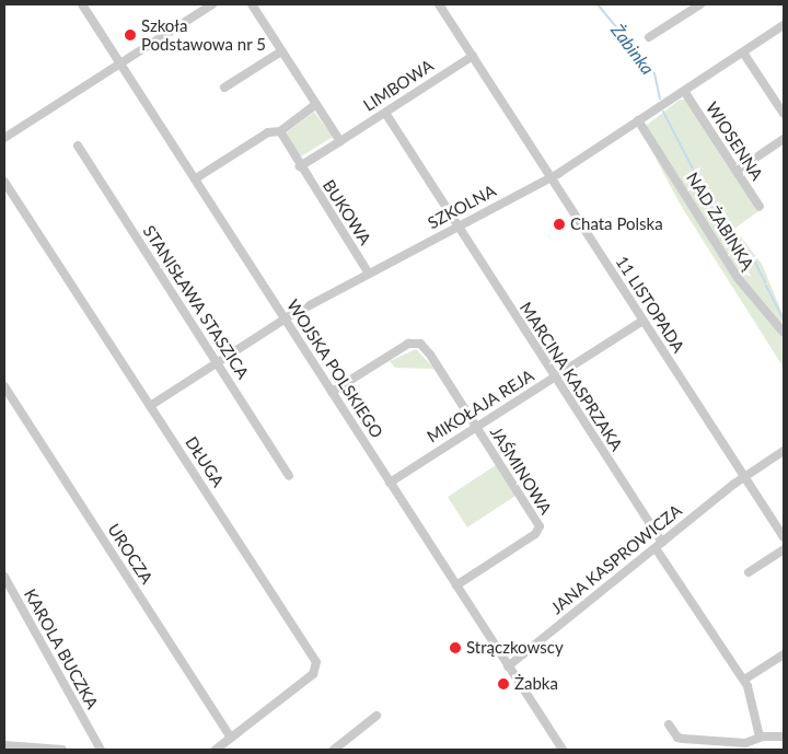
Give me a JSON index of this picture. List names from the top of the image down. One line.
{"streets":{"street":["LIMBOWA","WIOSENNA","SZKOLNA","BUKOWA","NAD ŻABINKĄ","STANISŁAWA STASZICA","11 LISTOPADA","WOJSKA POLSKIEGO","MARCINA KASPRZAKA","MIKOŁAJA REJA","DŁUGA","JAŚMINOWA","UROCZA","JANA KASPROWICZA","KAROLA BUCZKA"]},"crossings":[["LIMBOWA","11 LISTOPADA"],["LIMBOWA","MARCINA KASPRZAKA"],["WIOSENNA","SZKOLNA"],["SZKOLNA","BUKOWA"],["SZKOLNA","NAD ŻABINKĄ"],["SZKOLNA","STANISŁAWA STASZICA"],["SZKOLNA","11 LISTOPADA"],["SZKOLNA","WOJSKA POLSKIEGO"],["SZKOLNA","MARCINA KASPRZAKA"],["SZKOLNA","DŁUGA"],["11 LISTOPADA","MIKOŁAJA REJA"],["11 LISTOPADA","JANA KASPROWICZA"],["WOJSKA POLSKIEGO","MIKOŁAJA REJA"],["WOJSKA POLSKIEGO","JAŚMINOWA"],["WOJSKA POLSKIEGO","JANA KASPROWICZA"],["MARCINA KASPRZAKA","MIKOŁAJA REJA"],["MARCINA KASPRZAKA","JANA KASPROWICZA"],["MIKOŁAJA REJA","JAŚMINOWA"],["DŁUGA","UROCZA"]],"water":["Żabinka"],"places":["Szkoła Podstawowa nr 5","Chata Polska","Strączkowscy","Żabka"]}
